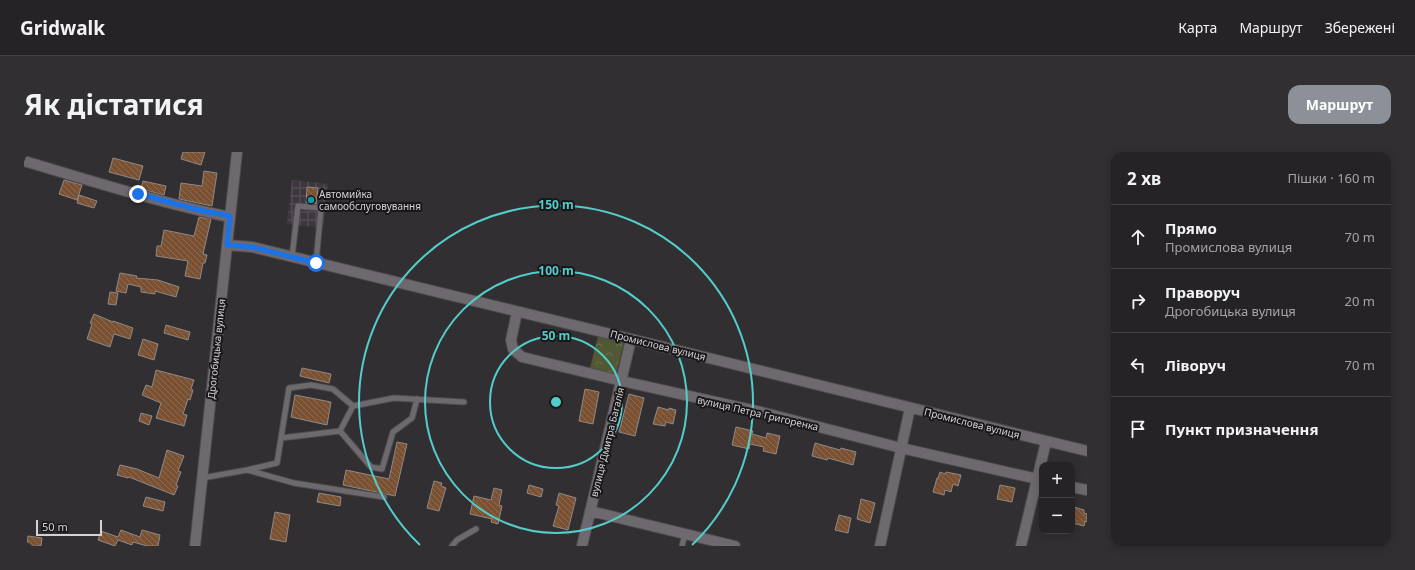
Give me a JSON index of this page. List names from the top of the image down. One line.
{"streets":{"street":["Промислова вулиця","Дрогобицька вулиця","вулиця Петра Григоренка","вулиця Дмитра Багалія"]},"crossings":[["Промислова вулиця","Дрогобицька вулиця"],["Промислова вулиця","вулиця Петра Григоренка"],["Промислова вулиця","вулиця Дмитра Багалія"],["вулиця Петра Григоренка","вулиця Дмитра Багалія"]],"places":["Автомийка самообслуговування"],"scale_bar":"50 m","page":{"header":"Gridwalk","nav":["Карта","Маршрут","Збережені"],"title":"Як дістатися","buttons":"Маршрут","heading":["2 хв","Пішки · 160 m"],"list":[["Прямо","Промислова вулиця","70 m"],["Праворуч","Дрогобицька вулиця","20 m"],["Ліворуч","70 m"],"Пункт призначення"],"map_buttons":["+","−"],"scale":"50 m"},"rings":["150 m","100 m","50 m"]}
